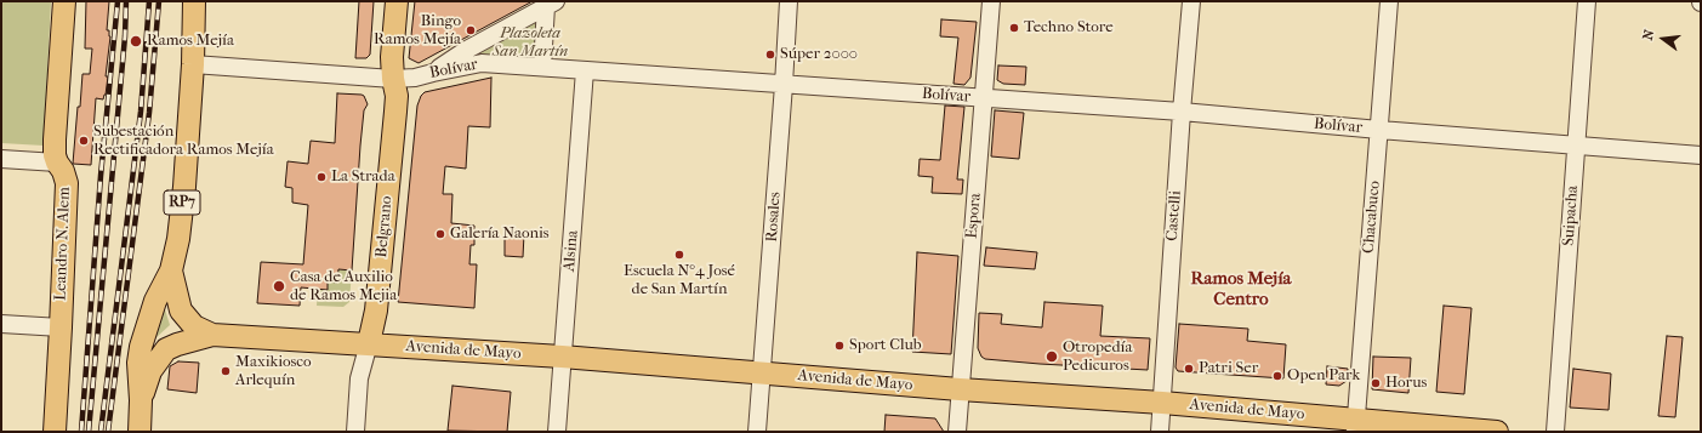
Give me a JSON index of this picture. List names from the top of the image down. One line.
{"streets":{"main road":["RP7","Belgrano","Leandro N. Alem","Avenida de Mayo"],"street":["Bolívar","Espora","Castelli","Suipacha","Rosales","Chacabuco","Alsina"]},"crossings":[["Bolívar","RP7"],["Bolívar","Espora"],["Bolívar","Castelli"],["Bolívar","Suipacha"],["Bolívar","Rosales"],["Bolívar","Chacabuco"],["Bolívar","Belgrano"],["Bolívar","Alsina"],["RP7","Avenida de Mayo"],["Espora","Avenida de Mayo"],["Castelli","Avenida de Mayo"],["Rosales","Avenida de Mayo"],["Chacabuco","Avenida de Mayo"],["Belgrano","Avenida de Mayo"],["Alsina","Avenida de Mayo"]],"districts":["Ramos Mejía Centro"],"parks":["Plazoleta San Martín"],"places":["Techno Store","Bingo Ramos Mejía","Ramos Mejía","Súper 2000","Subestación Rectificadora Ramos Mejía","La Strada","Galería Naonis","Escuela N°4 José de San Martín","Casa de Auxilio de Ramos Mejia","Sport Club","Otropedía Pedicuros","Patri Ser","Maxikiosco Arlequín","Open Park","Horus"],"north":"left"}
